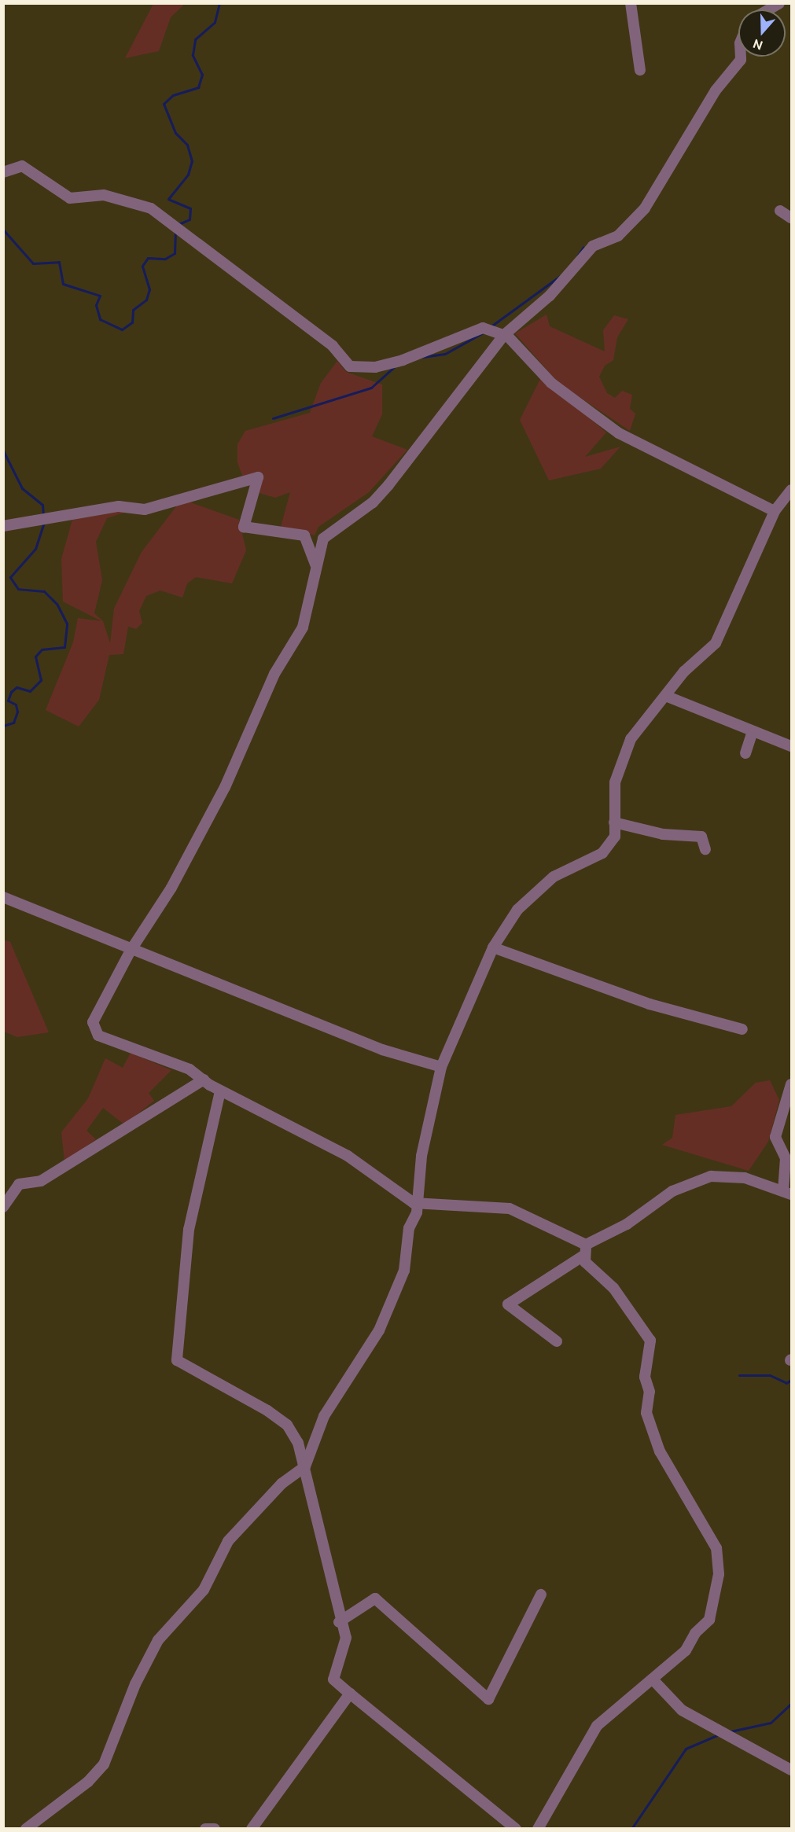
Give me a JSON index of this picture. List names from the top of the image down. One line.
{"north":"bottom"}
